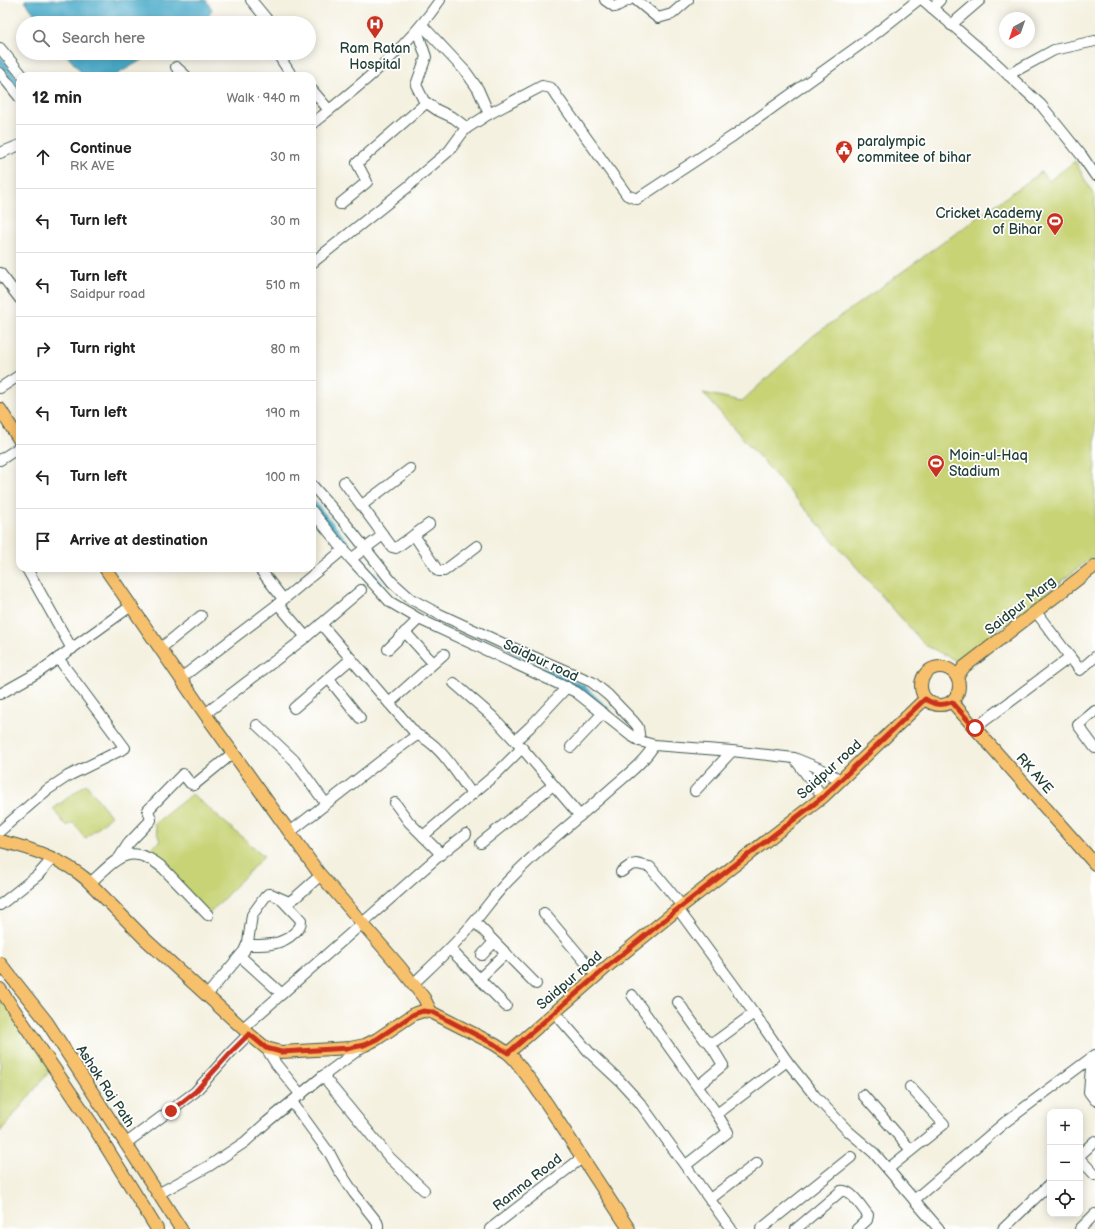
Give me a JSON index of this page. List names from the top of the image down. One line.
{"streets":{"main road":["Saidpur Marg","Saidpur road","RK AVE","Ashok Raj Path"],"street":["Ramna Road"]},"crossings":[["Saidpur Marg","Saidpur road"],["Saidpur Marg","RK AVE"],["Saidpur road","RK AVE"]],"places":{"hospital":["Ram Ratan Hospital"],"public building":["paralympic commitee of bihar"],"sports":["Cricket Academy of Bihar","Moin-ul-Haq Stadium"]},"north":"bottom left","page":{"search":"Search here","heading":["12 min","Walk · 940 m"],"list":[["Continue","RK AVE","30 m"],["Turn left","30 m"],["Turn left","Saidpur road","510 m"],["Turn right","80 m"],["Turn left","190 m"],["Turn left","100 m"],"Arrive at destination"],"map_buttons":["+","−"]}}
